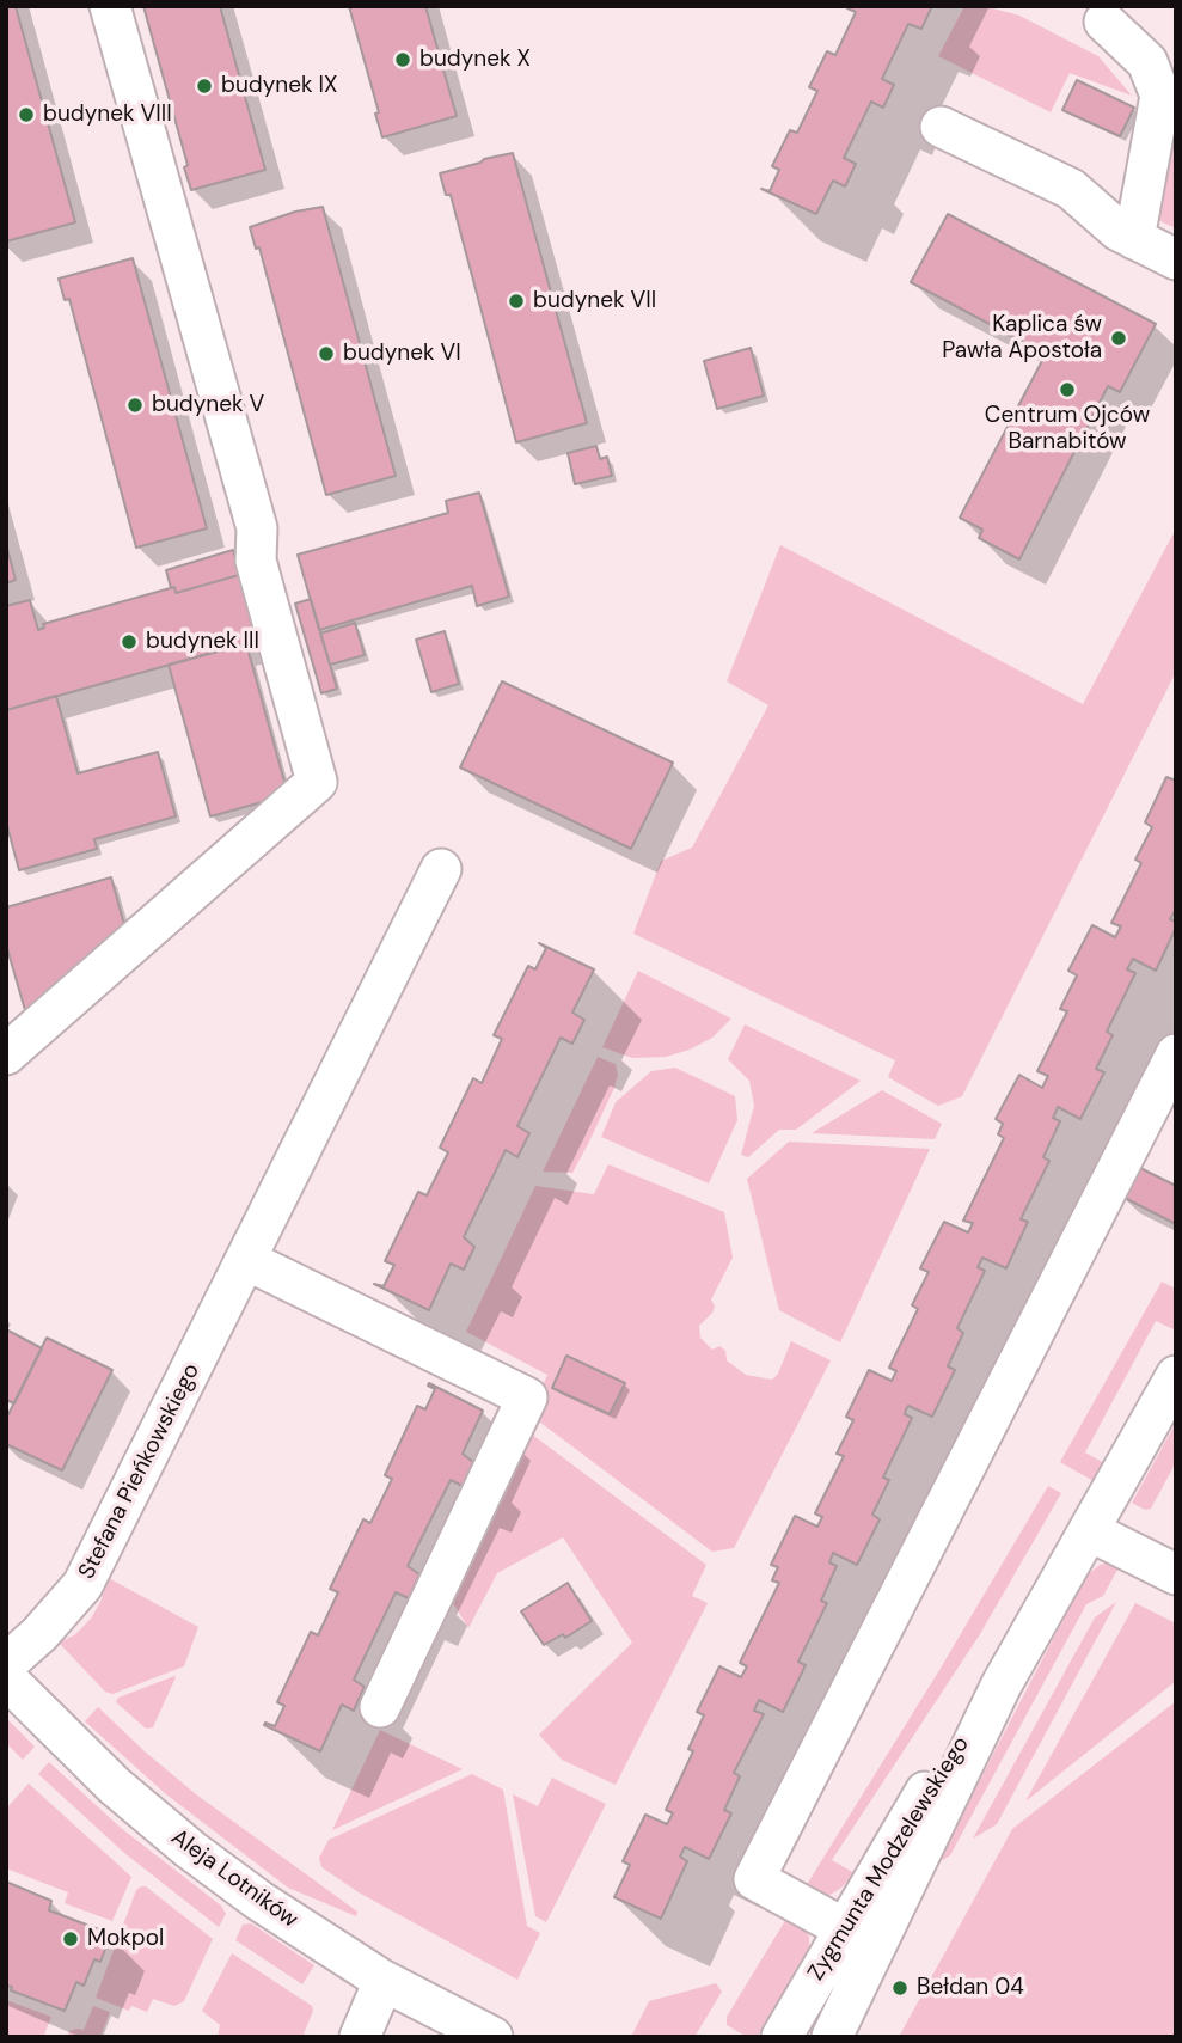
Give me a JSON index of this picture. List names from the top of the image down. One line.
{"streets":{"street":["Stefana Pieńkowskiego","Zygmunta Modzelewskiego","Aleja Lotników"]},"places":["budynek X","budynek IX","budynek VIII","budynek VII","Kaplica św Pawła Apostoła","budynek VI","Centrum Ojców Barnabitów","budynek V","budynek III","Mokpol","Bełdan 04"]}
